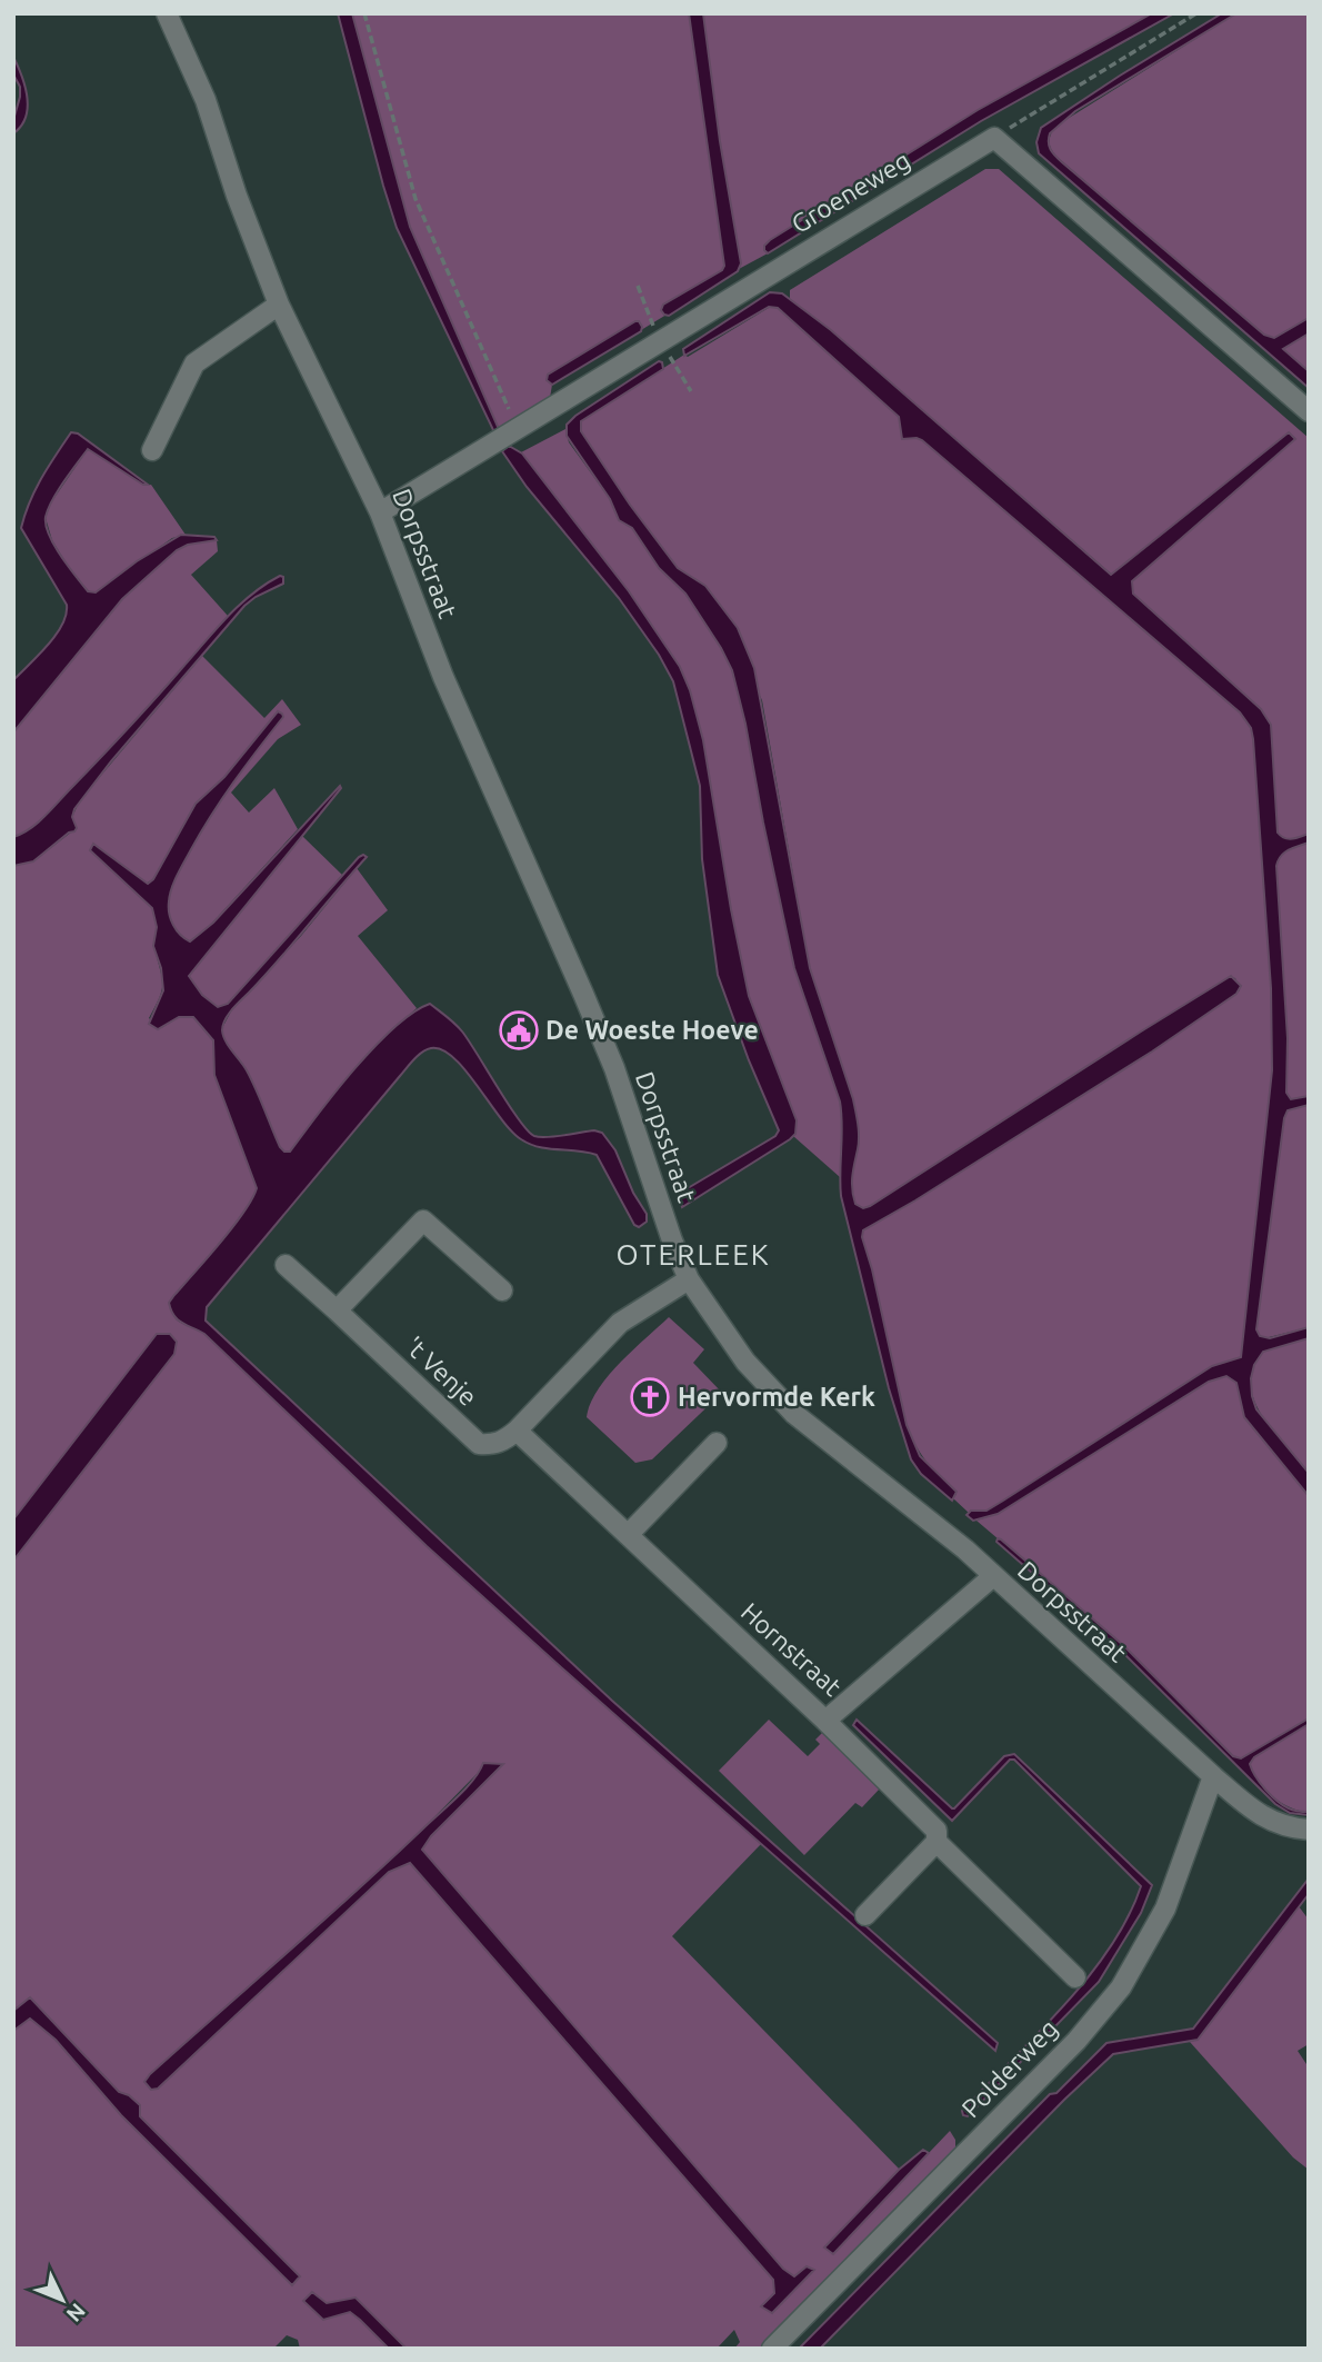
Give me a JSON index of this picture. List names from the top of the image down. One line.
{"streets":{"street":["Groeneweg","Dorpsstraat","'t Venje","Hornstraat","Polderweg"]},"crossings":[["Groeneweg","Dorpsstraat"],["Dorpsstraat","'t Venje"],["Dorpsstraat","Hornstraat"],["Dorpsstraat","Polderweg"],["'t Venje","Hornstraat"]],"districts":["OTERLEEK"],"places":{"public building":["De Woeste Hoeve"],"church":["Hervormde Kerk"]},"north":"bottom right"}
